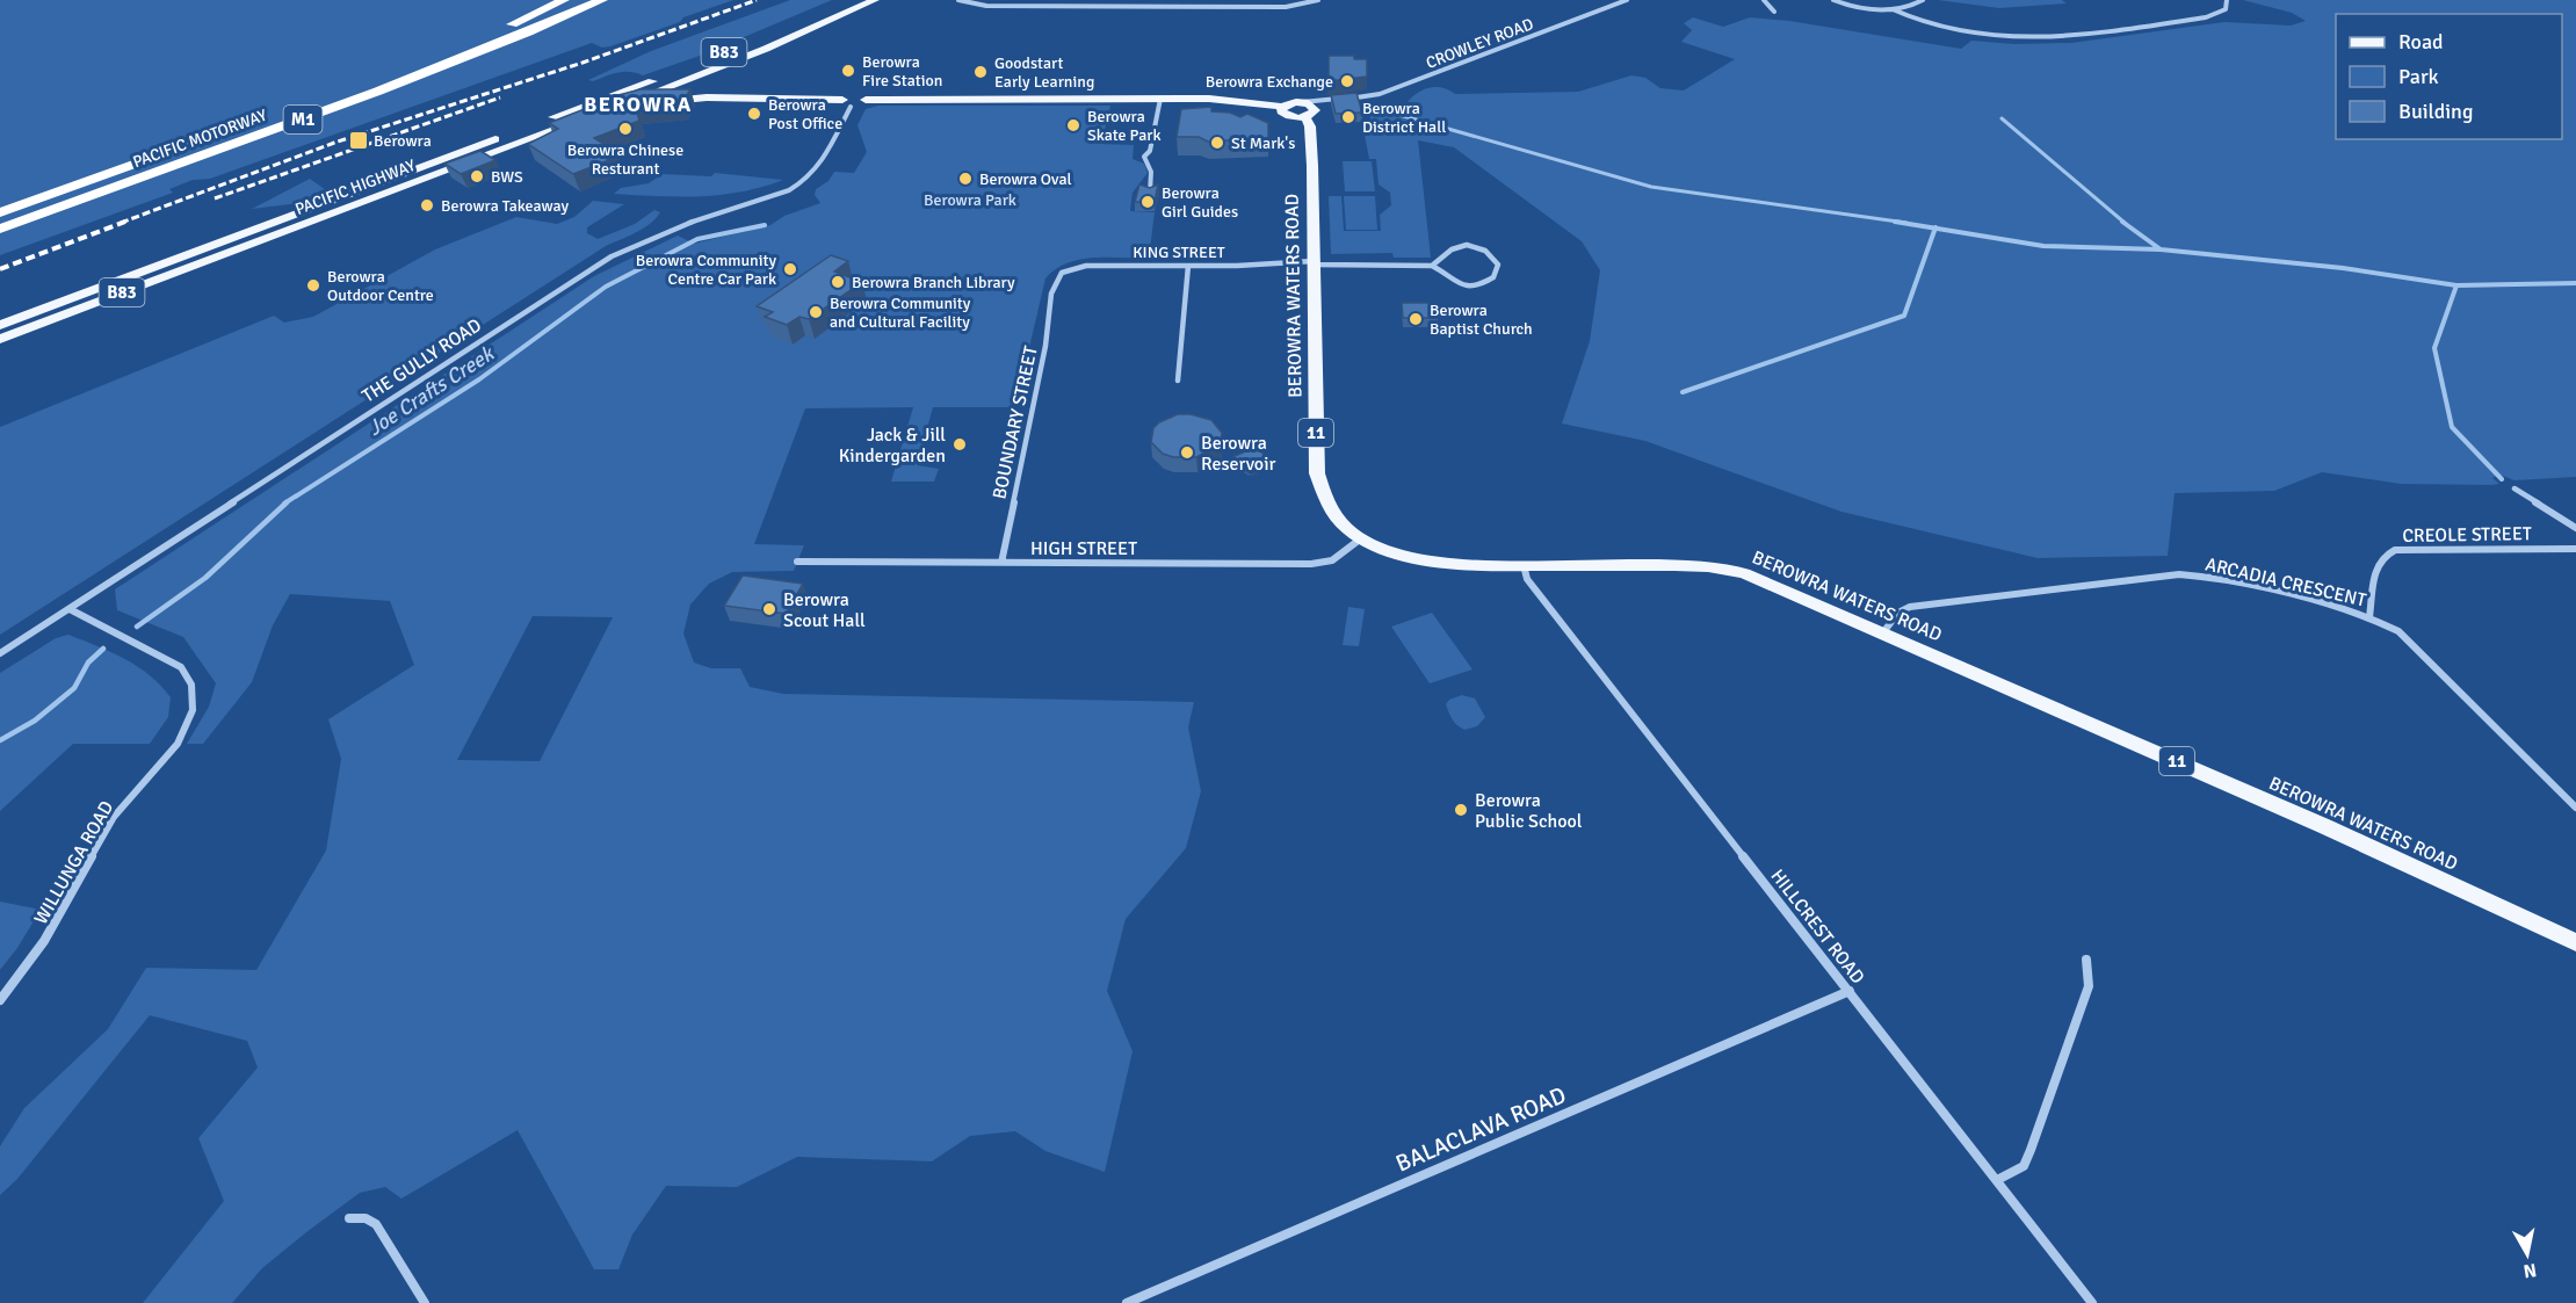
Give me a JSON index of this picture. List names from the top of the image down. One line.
{"streets":{"highway":["M1","PACIFIC MOTORWAY"],"main road":["B83","PACIFIC HIGHWAY","BEROWRA WATERS ROAD","11"],"street":["CROWLEY ROAD","KING STREET","THE GULLY ROAD","BOUNDARY STREET","CREOLE STREET","HIGH STREET","ARCADIA CRESCENT","WILLUNGA ROAD","HILLCREST ROAD","BALACLAVA ROAD"]},"crossings":[["CROWLEY ROAD","BEROWRA WATERS ROAD"],["KING STREET","BEROWRA WATERS ROAD"],["KING STREET","BOUNDARY STREET"],["BEROWRA WATERS ROAD","HIGH STREET"],["BEROWRA WATERS ROAD","ARCADIA CRESCENT"],["BEROWRA WATERS ROAD","HILLCREST ROAD"],["THE GULLY ROAD","WILLUNGA ROAD"],["BOUNDARY STREET","HIGH STREET"],["CREOLE STREET","ARCADIA CRESCENT"],["HILLCREST ROAD","BALACLAVA ROAD"]],"districts":["BEROWRA"],"water":["Joe Crafts Creek"],"parks":["Berowra Park"],"places":{"other":["Berowra Fire Station","Goodstart Early Learning","Berowra Exchange","Berowra Post Office","Berowra District Hall","Berowra Skate Park","Berowra Chinese Resturant","St Mark's","BWS","Berowra Oval","Berowra Girl Guides","Berowra Takeaway","Berowra Community Centre Car Park","Berowra Branch Library","Berowra Outdoor Centre","Berowra Community and Cultural Facility","Berowra Baptist Church","Jack & Jill Kindergarden","Berowra Reservoir","Berowra Scout Hall","Berowra Public School"],"transit":["Berowra"]},"legend":["Road","Park","Building"],"north":"bottom"}
